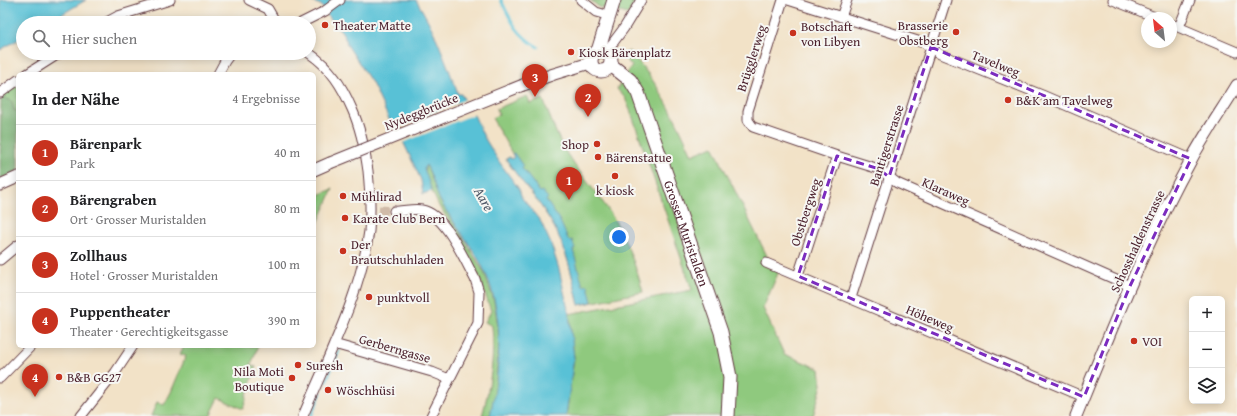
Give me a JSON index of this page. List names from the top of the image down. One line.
{"streets":{"main road":["Grosser Muristalden"],"street":["Brügglerweg","Tavelweg","Nydeggbrücke","Bantigerstrasse","Klaraweg","Obstbergweg","Schosshaldenstrasse","Höheweg","Gerberngasse"]},"crossings":[["Brügglerweg","Klaraweg"],["Tavelweg","Bantigerstrasse"],["Tavelweg","Schosshaldenstrasse"],["Nydeggbrücke","Grosser Muristalden"],["Bantigerstrasse","Klaraweg"],["Bantigerstrasse","Höheweg"],["Klaraweg","Obstbergweg"],["Klaraweg","Schosshaldenstrasse"],["Obstbergweg","Höheweg"],["Schosshaldenstrasse","Höheweg"]],"water":["Aare"],"places":["Theater Matte","Brasserie Obstberg","Botschaft von Libyen","Kiosk Bärenplatz","B&K am Tavelweg","Shop","Bärenstatue","k kiosk","Mühlirad","Karate Club Bern","Der Brautschuhladen","punktvoll","VOI","Suresh","B&B GG27","Nila Moti Boutique","Wöschhüsi"],"north":"top left","page":{"search":"Hier suchen","pins":["3","2","1","4"],"heading":["In der Nähe","4 Ergebnisse"],"list":[{"mark":"1","name":"Bärenpark","note":"Park","value":"40 m"},{"mark":"2","name":"Bärengraben","note":"Ort · Grosser Muristalden","value":"80 m"},{"mark":"3","name":"Zollhaus","note":"Hotel · Grosser Muristalden","value":"100 m"},{"mark":"4","name":"Puppentheater","note":"Theater · Gerechtigkeitsgasse","value":"390 m"}],"map_buttons":["+","−"]}}
